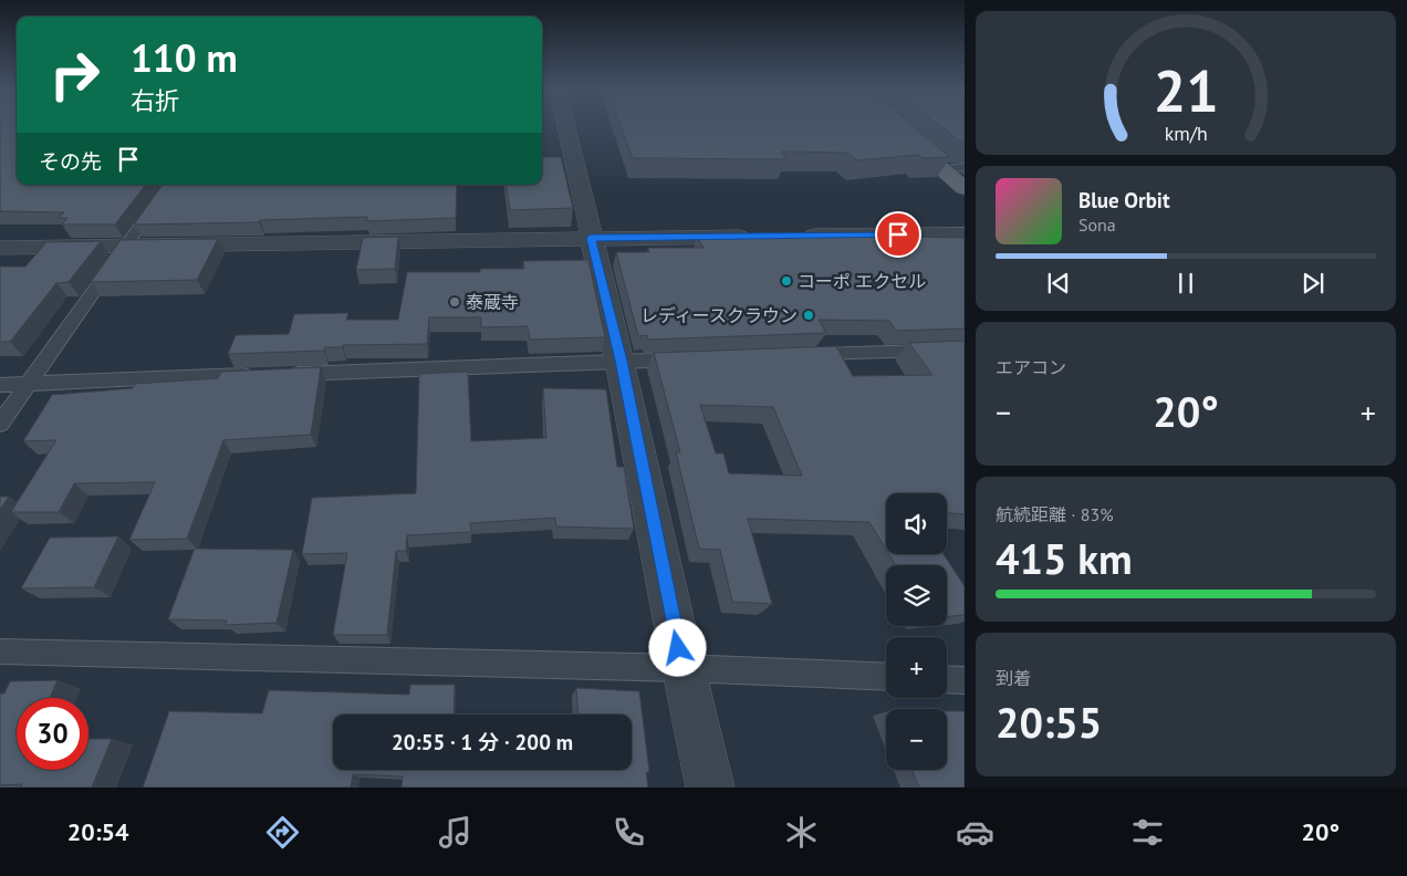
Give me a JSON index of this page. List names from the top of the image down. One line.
{"places":["コーポ エクセル","泰蔵寺","レディースクラウン"],"page":{"turn":["110 m","右折"],"then":"その先","song":["Blue Orbit","Sona"],"tile":["エアコン",["航続距離 · 83%","415 km"],["到着","20:55"]],"heat":["−","20°","+"],"map_buttons":["+","−"],"limit":"30","trip":"20:55 · 1 分 · 200 m","tabs":["20:54","20°"],"gauge":["21","km/h"]}}
